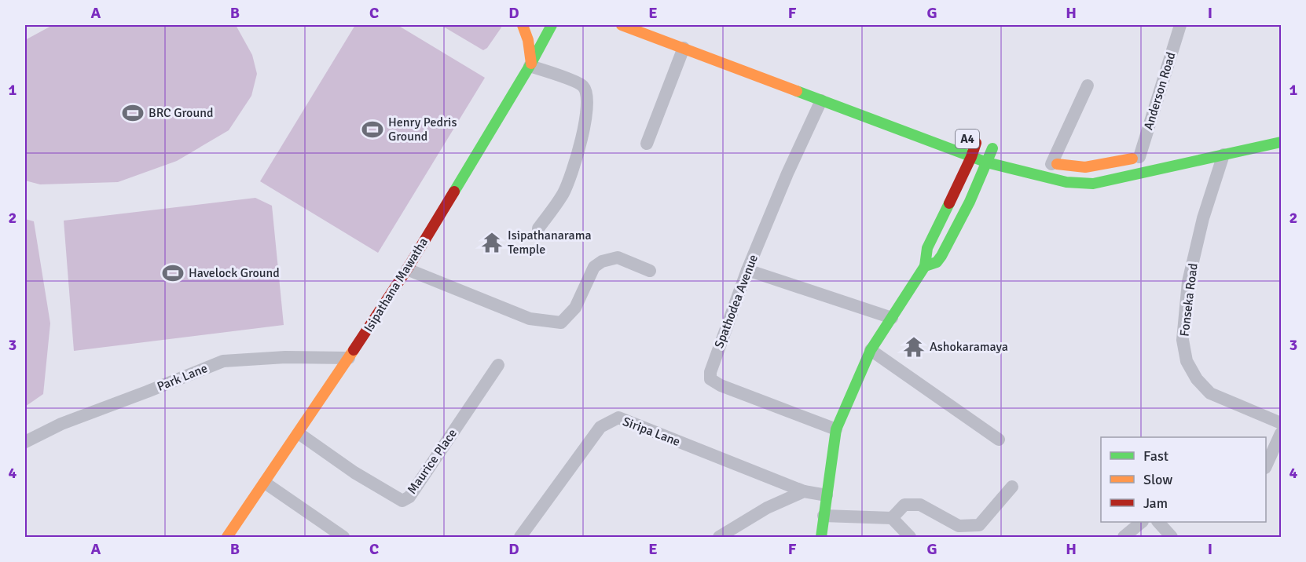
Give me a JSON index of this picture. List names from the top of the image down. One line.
{"streets":{"main road":["A4","Isipathana Mawatha"],"street":["Anderson Road","Fonseka Road","Spathodea Avenue","Park Lane","Siripa Lane","Maurice Place"]},"crossings":[["A4","Fonseka Road"],["A4","Spathodea Avenue"],["Isipathana Mawatha","Park Lane"],["Isipathana Mawatha","Maurice Place"]],"places":{"sports":["BRC Ground","Henry Pedris Ground","Havelock Ground"],"temple":["Isipathanarama Temple","Ashokaramaya"]},"legend":["Fast","Slow","Jam"],"grid":{"columns":["A","B","C","D","E","F","G","H","I"],"rows":["1","2","3","4"]}}
